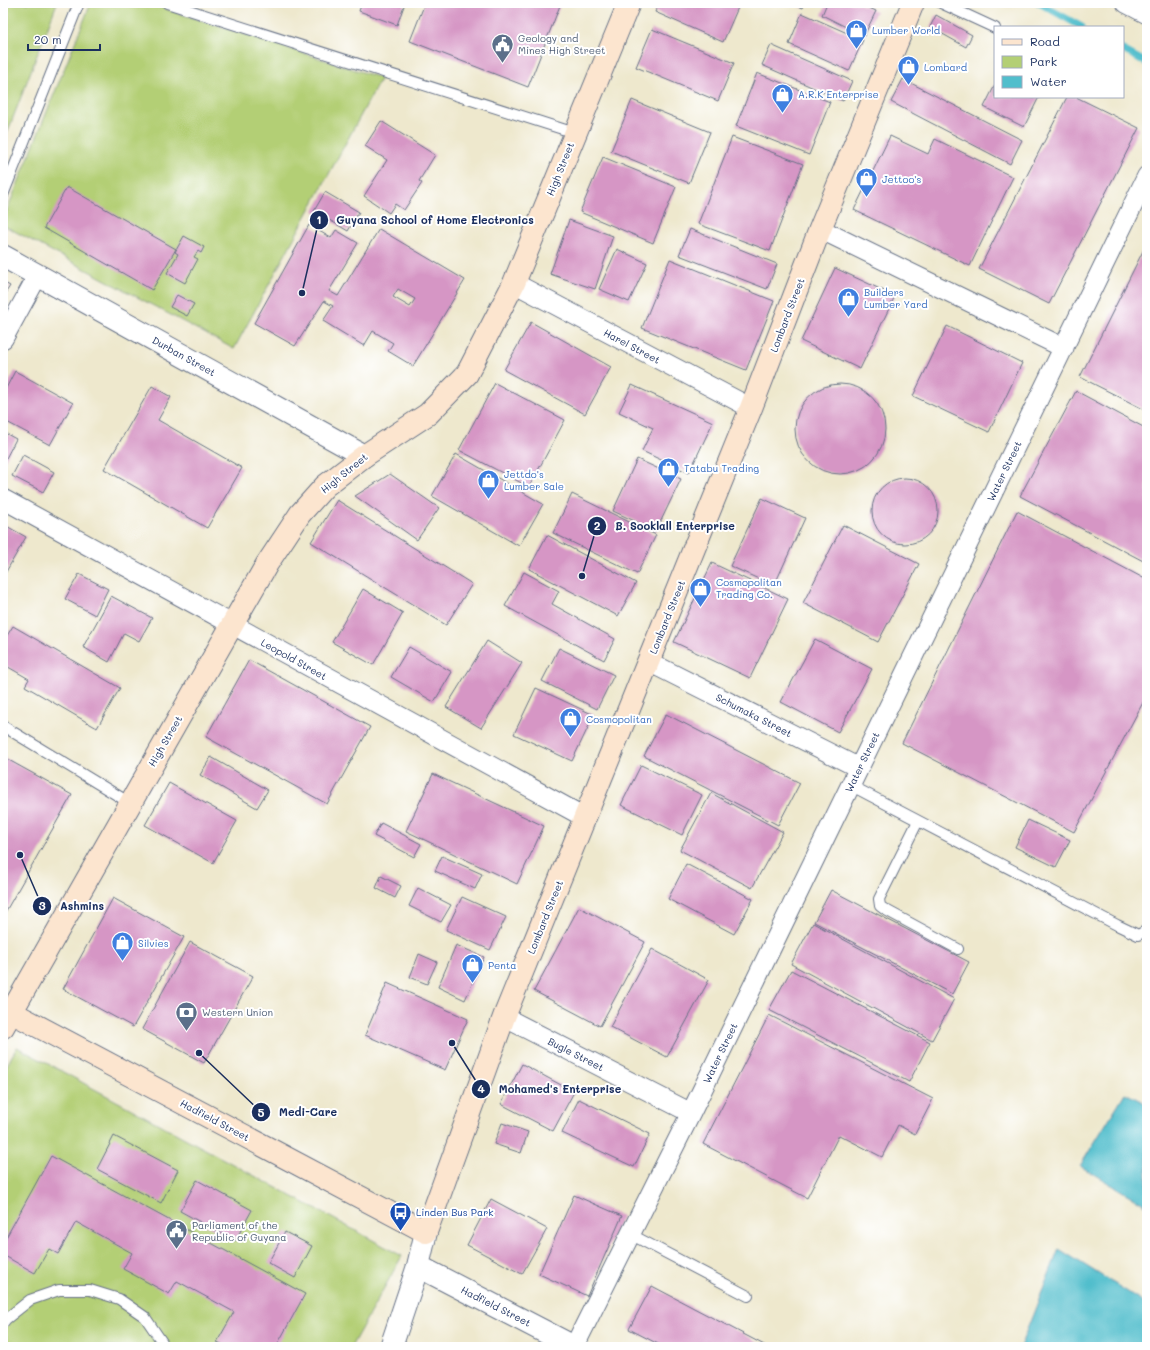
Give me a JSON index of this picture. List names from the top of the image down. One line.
{"streets":{"main road":["High Street","Lombard Street","Hadfield Street"],"street":["Harel Street","Durban Street","Water Street","Leopold Street","Schumaka Street","Bugle Street"]},"crossings":[["High Street","Harel Street"],["High Street","Durban Street"],["High Street","Leopold Street"],["High Street","Hadfield Street"],["Lombard Street","Harel Street"],["Lombard Street","Leopold Street"],["Lombard Street","Schumaka Street"],["Lombard Street","Bugle Street"],["Lombard Street","Hadfield Street"],["Water Street","Schumaka Street"],["Water Street","Bugle Street"],["Water Street","Hadfield Street"]],"places":{"shop":["Lumber World","Lombard","A.R.K Enterprise","Jettoo's","Builders Lumber Yard","Tatabu Trading","Jettdo's Lumber Sale","Cosmopolitan Trading Co.","Cosmopolitan","Silvies","Penta"],"public building":["Geology and Mines High Street","Parliament of the Republic of Guyana"],"other":["Guyana School of Home Electronics","B. Sooklall Enterprise","Ashmins","Mohamed's Enterprise","Medi-Care"],"bank":["Western Union"],"bus stop":["Linden Bus Park"]},"legend":["Road","Park","Water"],"scale_bar":"20 m"}
